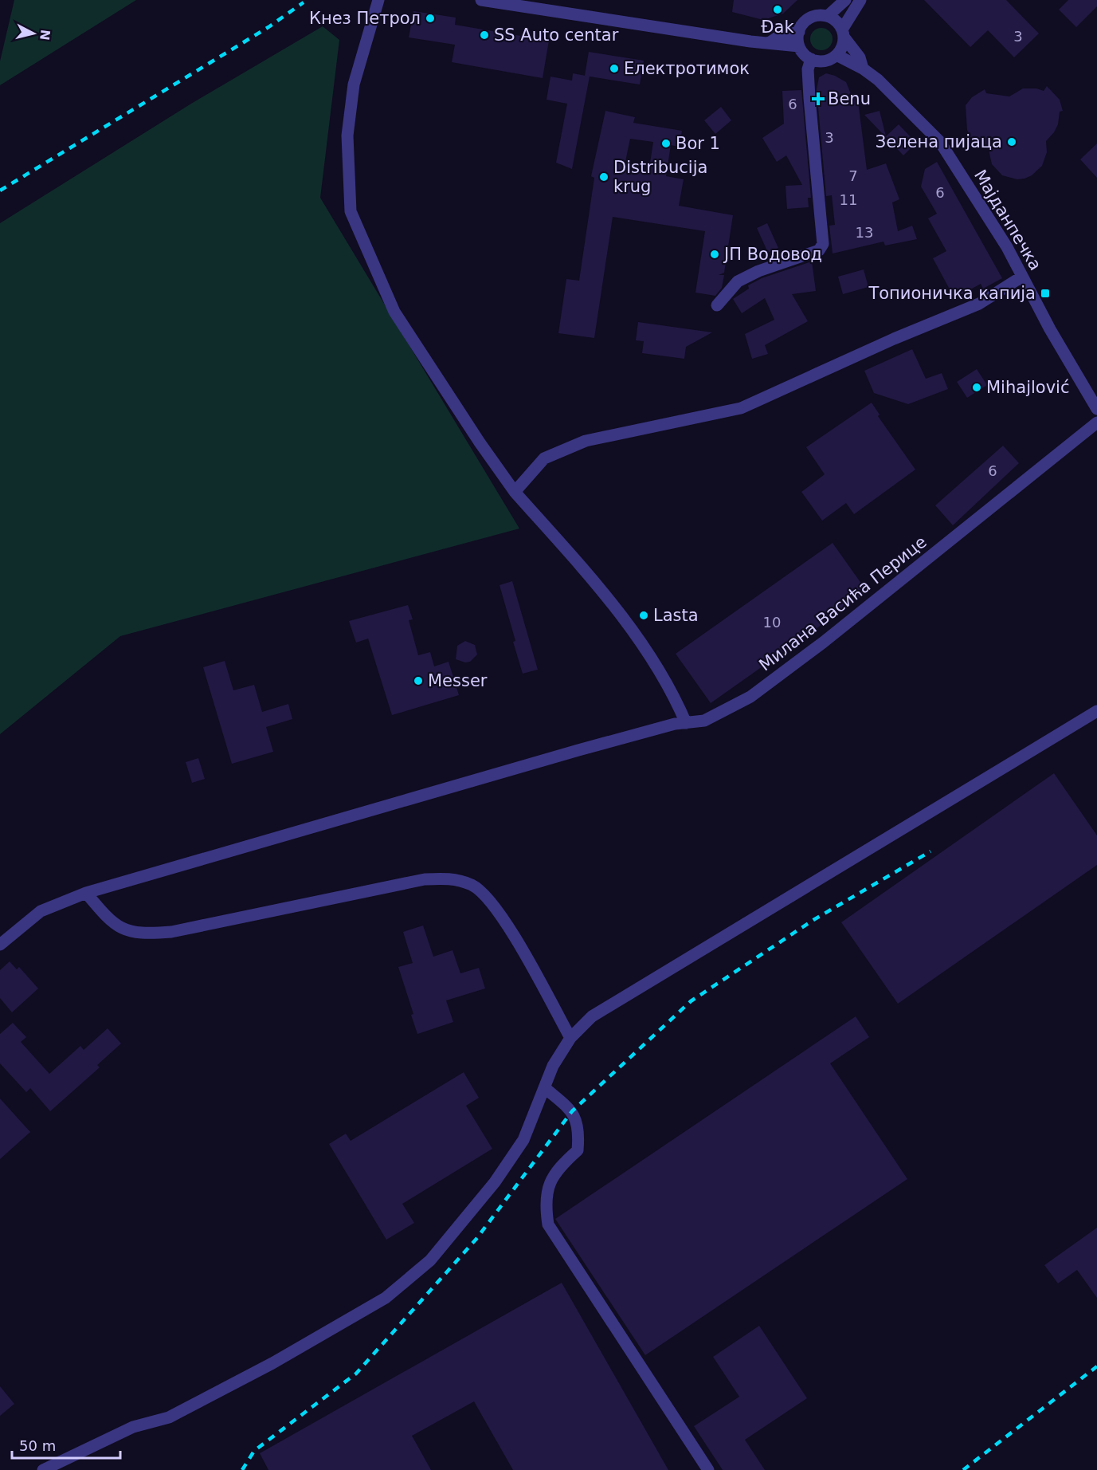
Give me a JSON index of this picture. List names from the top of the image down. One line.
{"streets":{"street":["Мајданпечка","Милана Васића Перице"]},"places":{"other":["Đak","Кнез Петрол","SS Auto centar","Електротимок","Зелена пијаца","Bor 1","Distribucija krug","ЈП Водовод","Mihajlović","Lasta","Messer"],"health":["Benu"],"transit":["Топионичка капија"]},"house_numbers":["3","6","3","7","6","11","13","6","10"],"scale_bar":"50 m","north":"right"}
